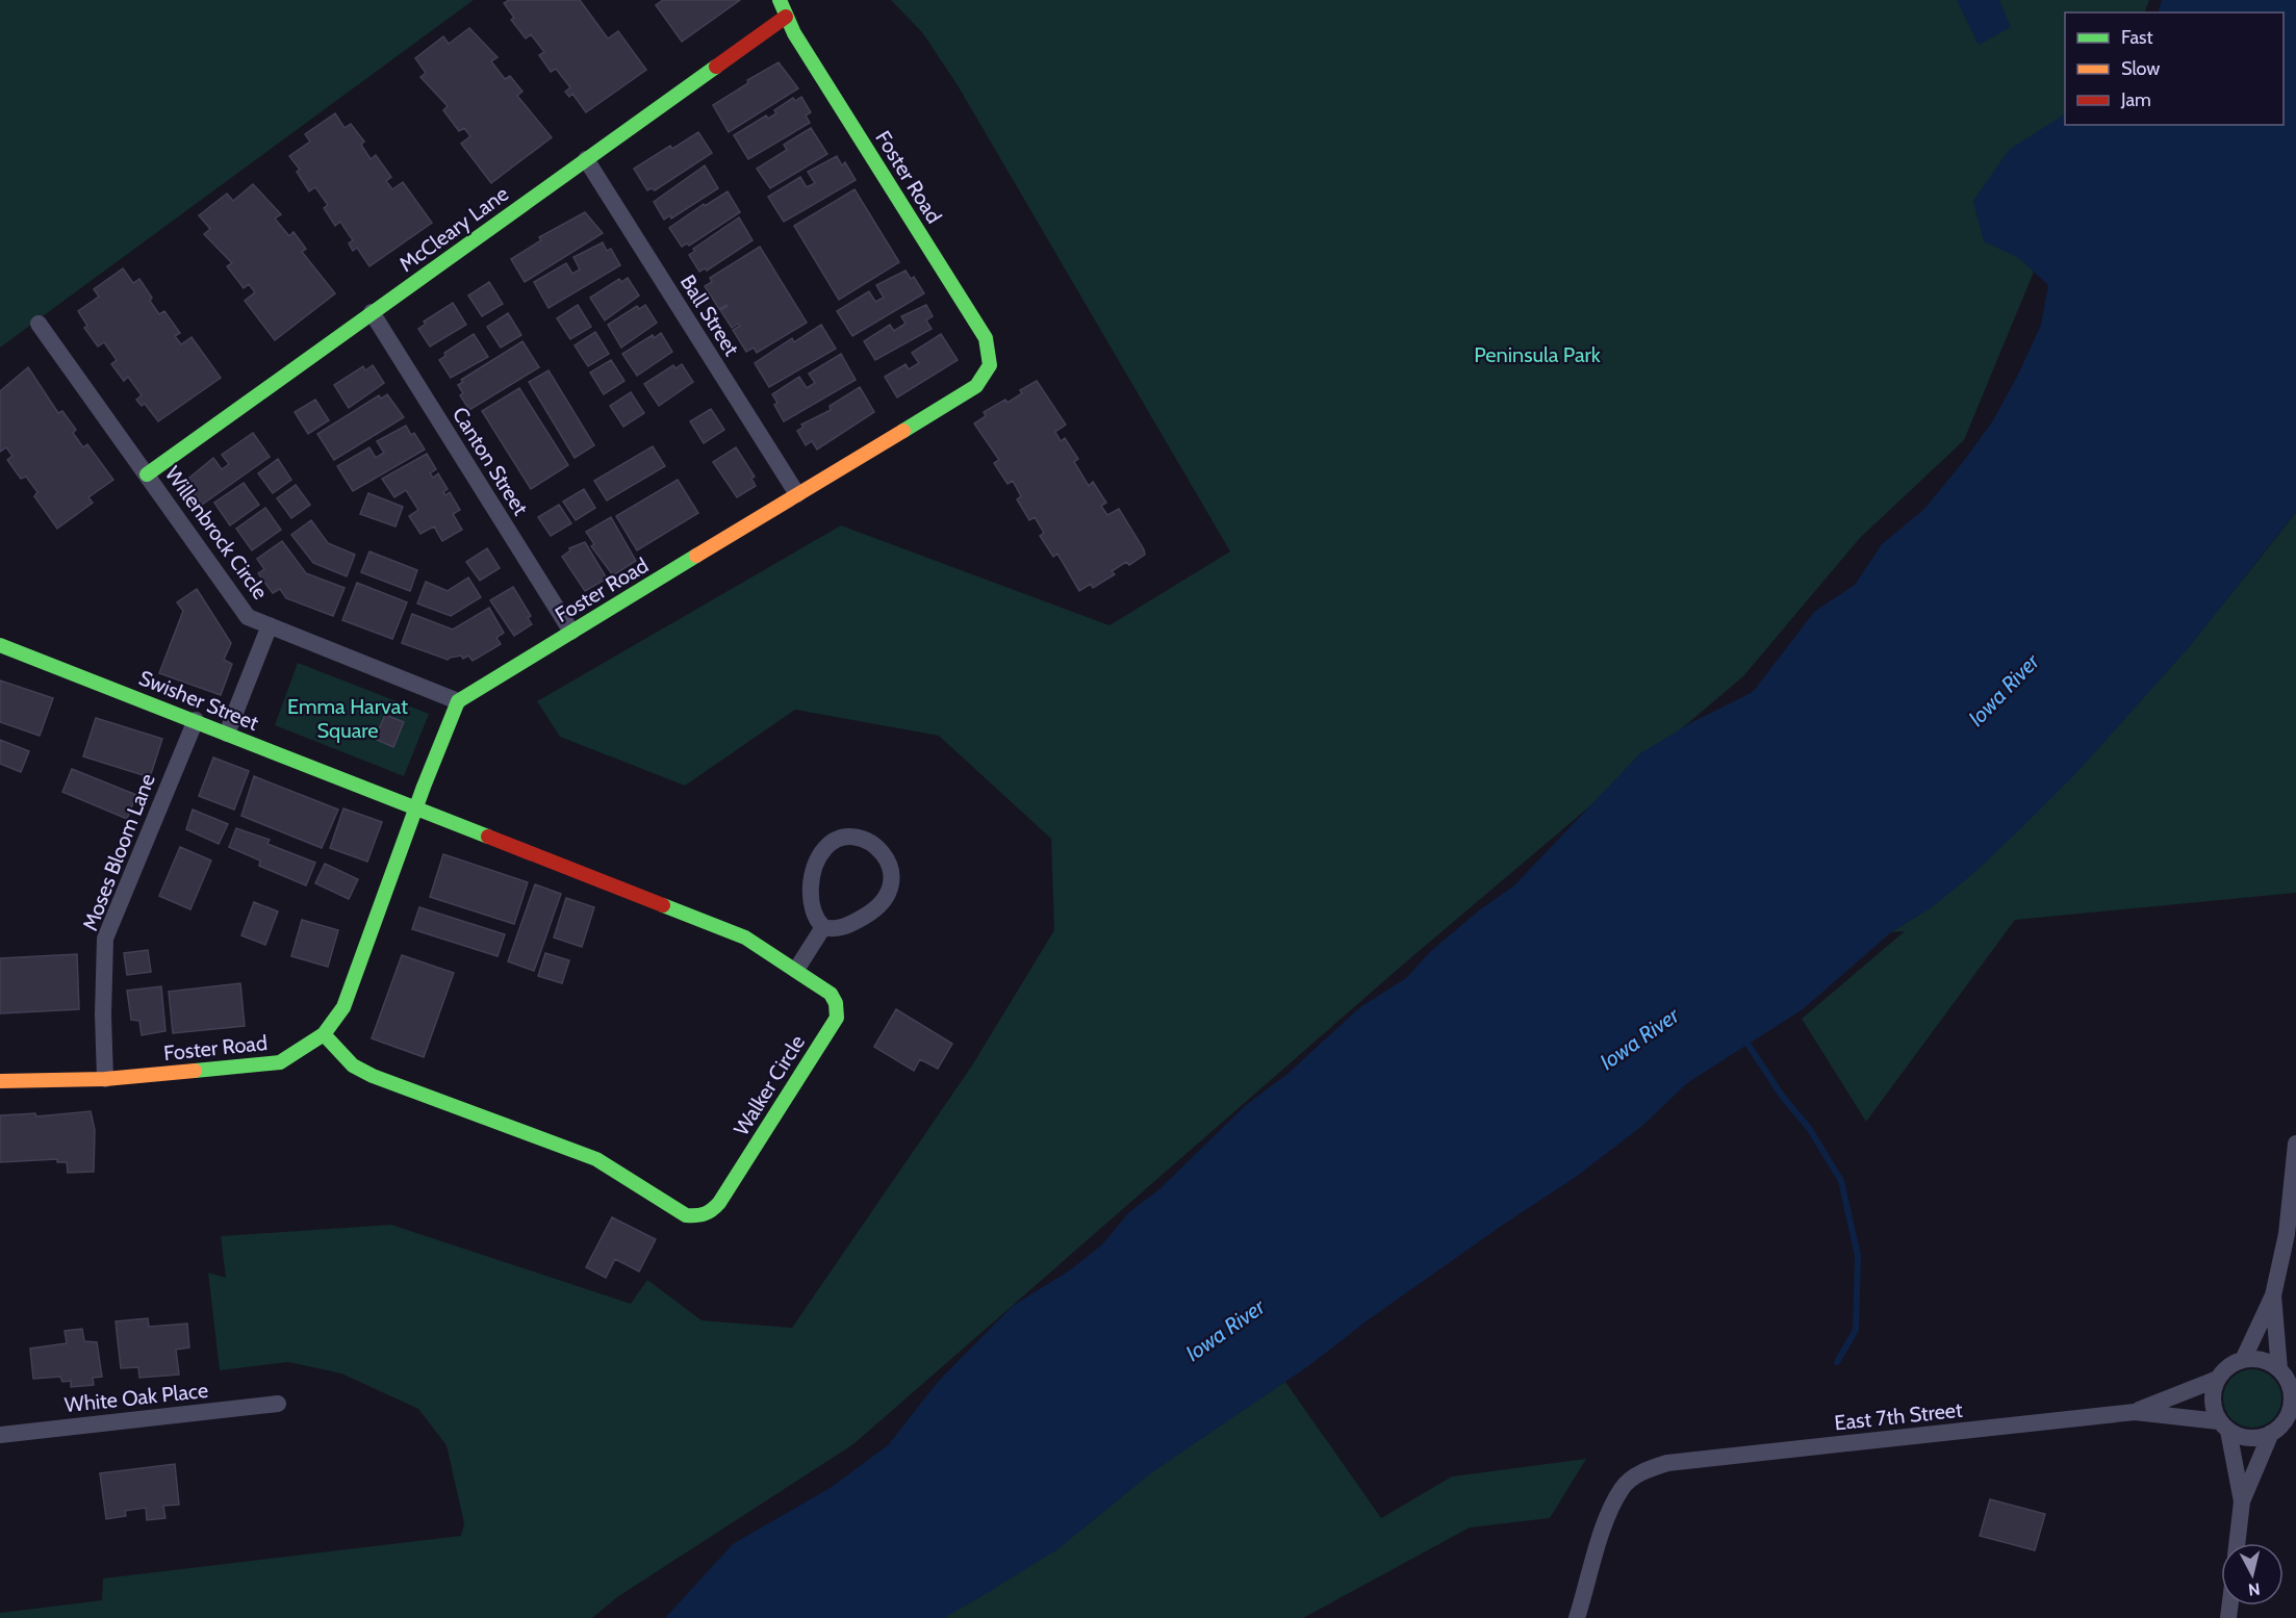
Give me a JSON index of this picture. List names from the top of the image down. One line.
{"streets":{"street":["Foster Road","McCleary Lane","Ball Street","Canton Street","Willenbrock Circle","Swisher Street","Moses Bloom Lane","Walker Circle","White Oak Place","East 7th Street"]},"crossings":[["Foster Road","McCleary Lane"],["Foster Road","Ball Street"],["Foster Road","Canton Street"],["Foster Road","Willenbrock Circle"],["Foster Road","Swisher Street"],["Foster Road","Moses Bloom Lane"],["Foster Road","Walker Circle"],["McCleary Lane","Ball Street"],["McCleary Lane","Canton Street"],["McCleary Lane","Willenbrock Circle"],["Swisher Street","Moses Bloom Lane"],["Swisher Street","Walker Circle"]],"water":["Iowa River"],"parks":["Peninsula Park","Emma Harvat Square"],"legend":["Fast","Slow","Jam"],"north":"bottom"}
